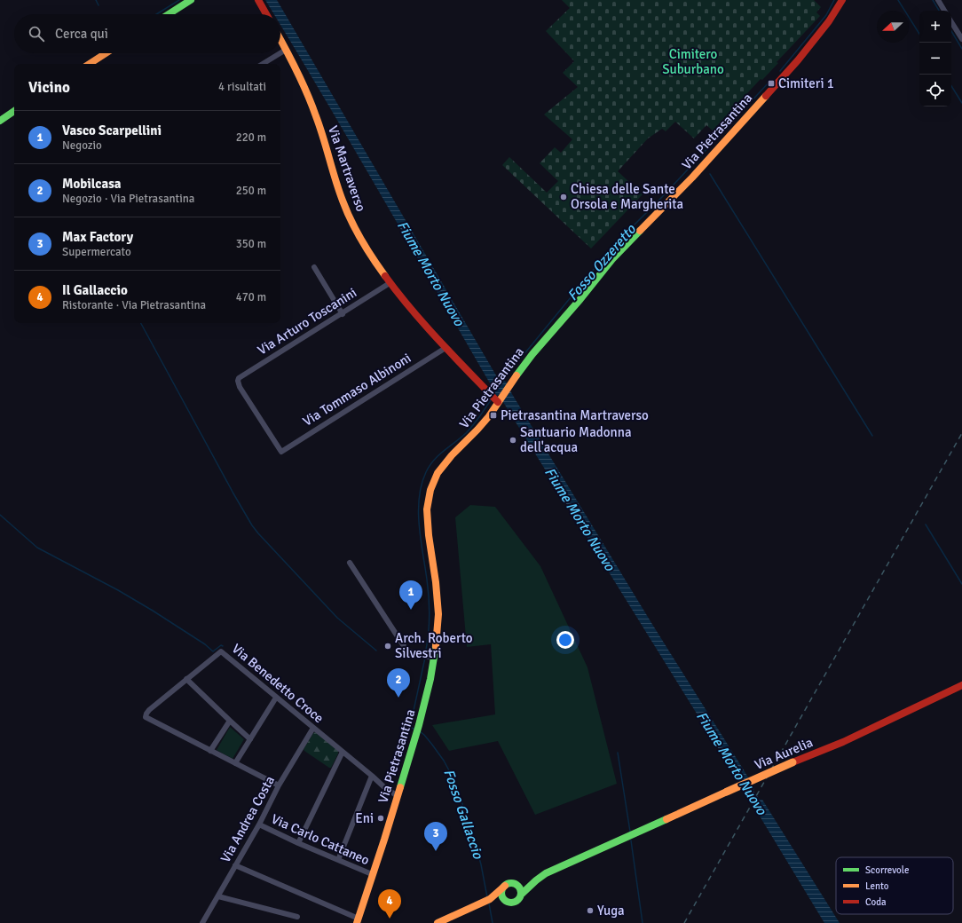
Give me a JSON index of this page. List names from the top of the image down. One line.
{"streets":{"street":["Via Pietrasantina","Via Martraverso","Via Arturo Toscanini","Via Tommaso Albinoni","Via Benedetto Croce","Via Aurelia","Via Andrea Costa","Via Carlo Cattaneo"]},"crossings":[["Via Pietrasantina","Via Martraverso"],["Via Pietrasantina","Via Benedetto Croce"],["Via Pietrasantina","Via Carlo Cattaneo"],["Via Martraverso","Via Arturo Toscanini"],["Via Martraverso","Via Tommaso Albinoni"],["Via Arturo Toscanini","Via Tommaso Albinoni"],["Via Benedetto Croce","Via Andrea Costa"],["Via Andrea Costa","Via Carlo Cattaneo"]],"water":["Fosso Ozzeretto","Fiume Morto Nuovo","Fosso Gallaccio"],"parks":["Cimitero Suburbano"],"places":{"transit":["Cimiteri 1","Pietrasantina Martraverso"],"other":["Chiesa delle Sante Orsola e Margherita","Santuario Madonna dell'acqua","Arch. Roberto Silvestri","Eni","Yuga"]},"legend":["Scorrevole","Lento","Coda"],"north":"left","page":{"map_buttons":["+","−"],"search":"Cerca qui","heading":["Vicino","4 risultati"],"list":[{"mark":"1","name":"Vasco Scarpellini","note":"Negozio","value":"220 m"},{"mark":"2","name":"Mobilcasa","note":"Negozio · Via Pietrasantina","value":"250 m"},{"mark":"3","name":"Max Factory","note":"Supermercato","value":"350 m"},{"mark":"4","name":"Il Gallaccio","note":"Ristorante · Via Pietrasantina","value":"470 m"}],"pins":["1","2","3","4"]}}
